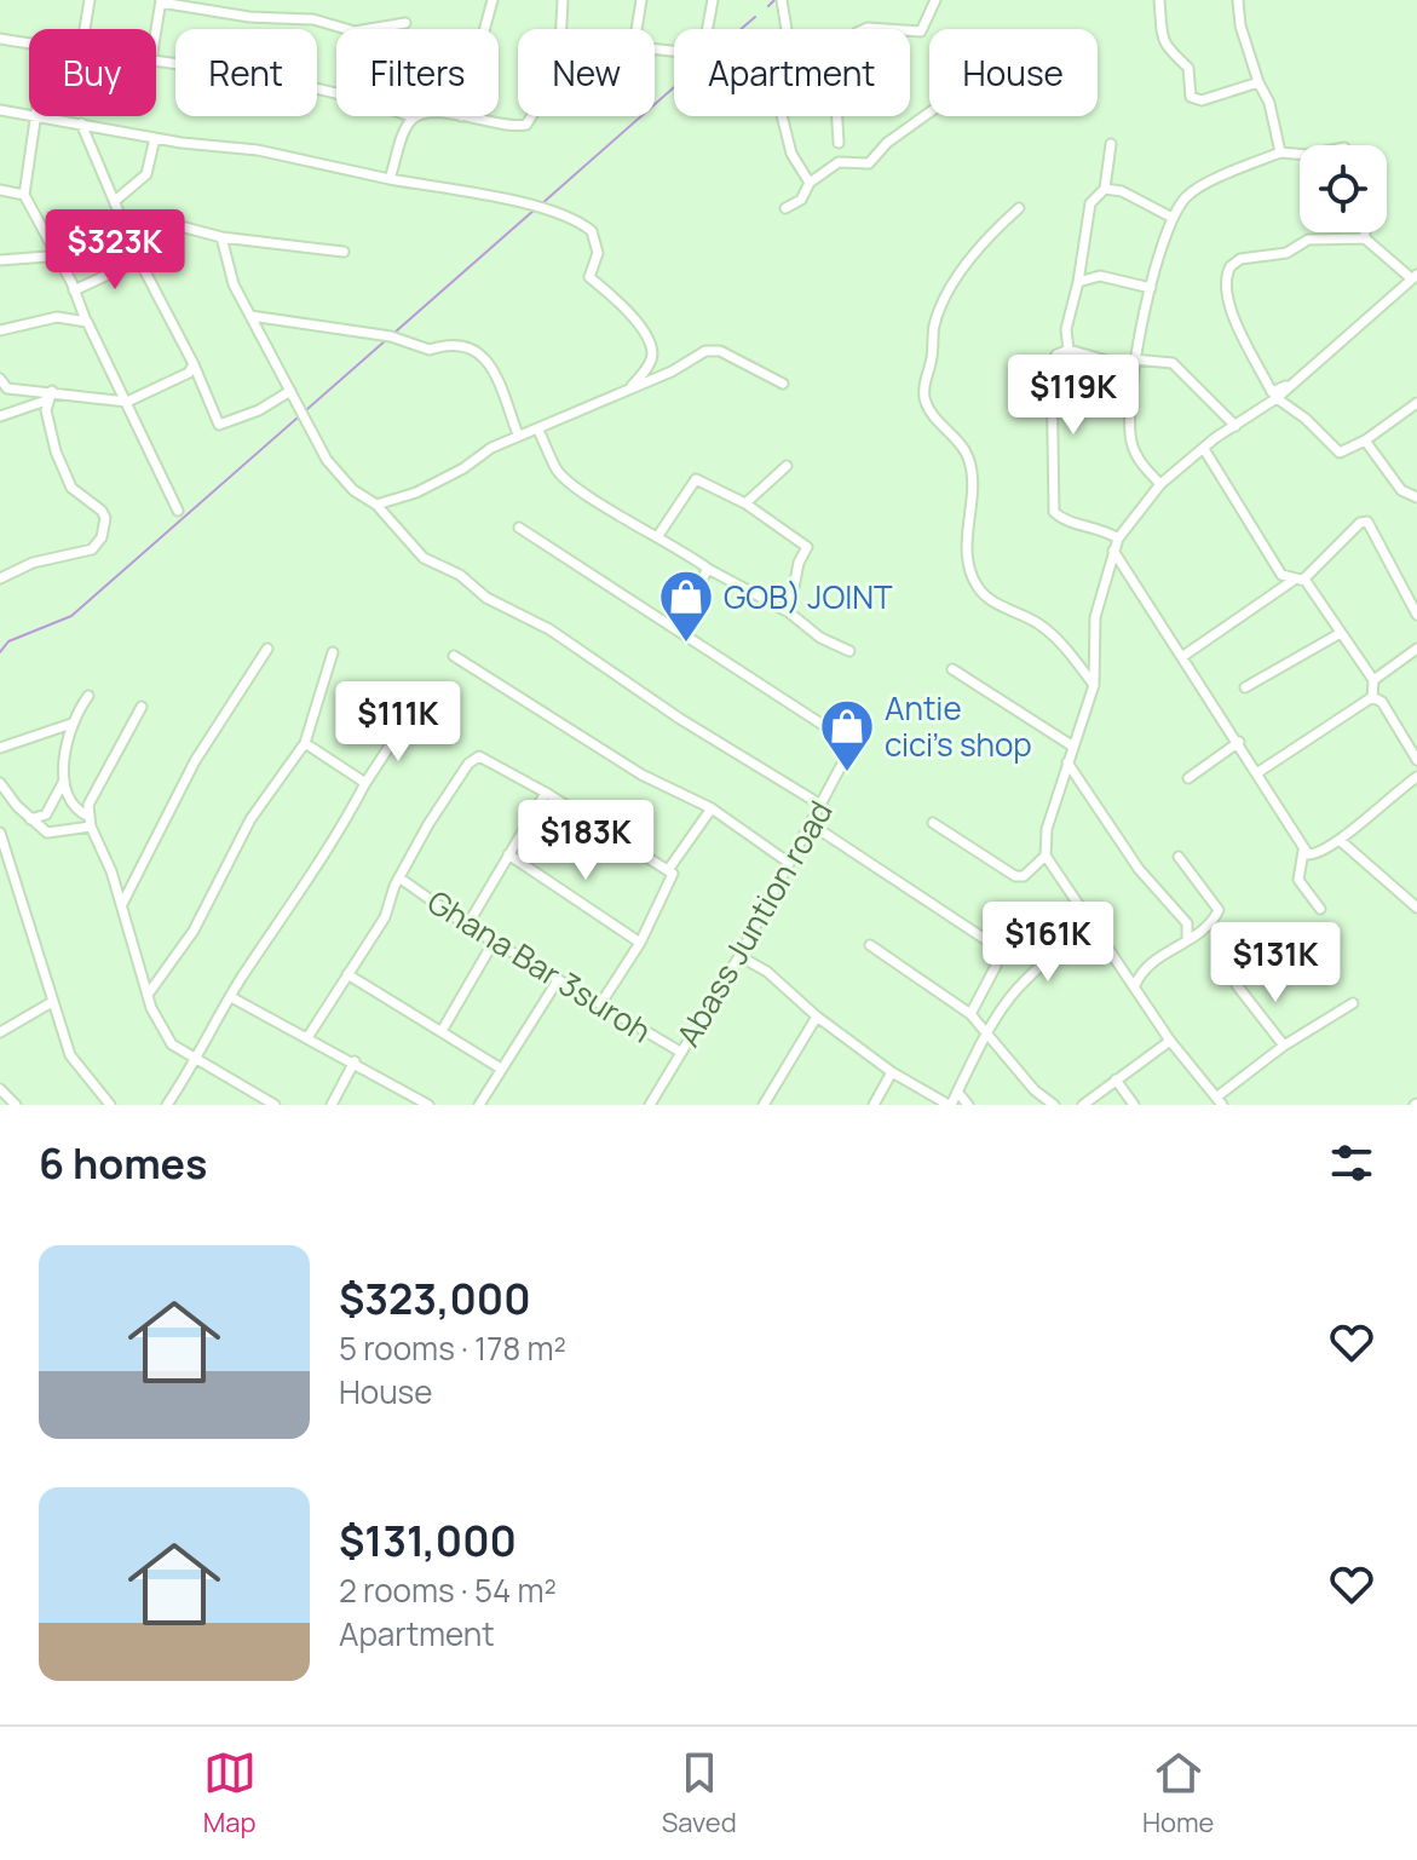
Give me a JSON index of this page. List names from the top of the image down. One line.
{"streets":{"street":["Abass Juntion road","Ghana Bar 3suroh"]},"crossings":[["Abass Juntion road","Ghana Bar 3suroh"]],"places":{"shop":["GOB) JOINT","Antie cici's shop"]},"page":{"chip":["Buy","Rent","Filters","New","Apartment","House"],"price":["$323K","$119K","$111K","$183K","$161K","$131K"],"heading":"6 homes","list":[{"name":"$323,000","note":"5 rooms · 178 m² · House"},{"name":"$131,000","note":"2 rooms · 54 m² · Apartment"}],"tabs":["Map","Saved","Home"]}}
